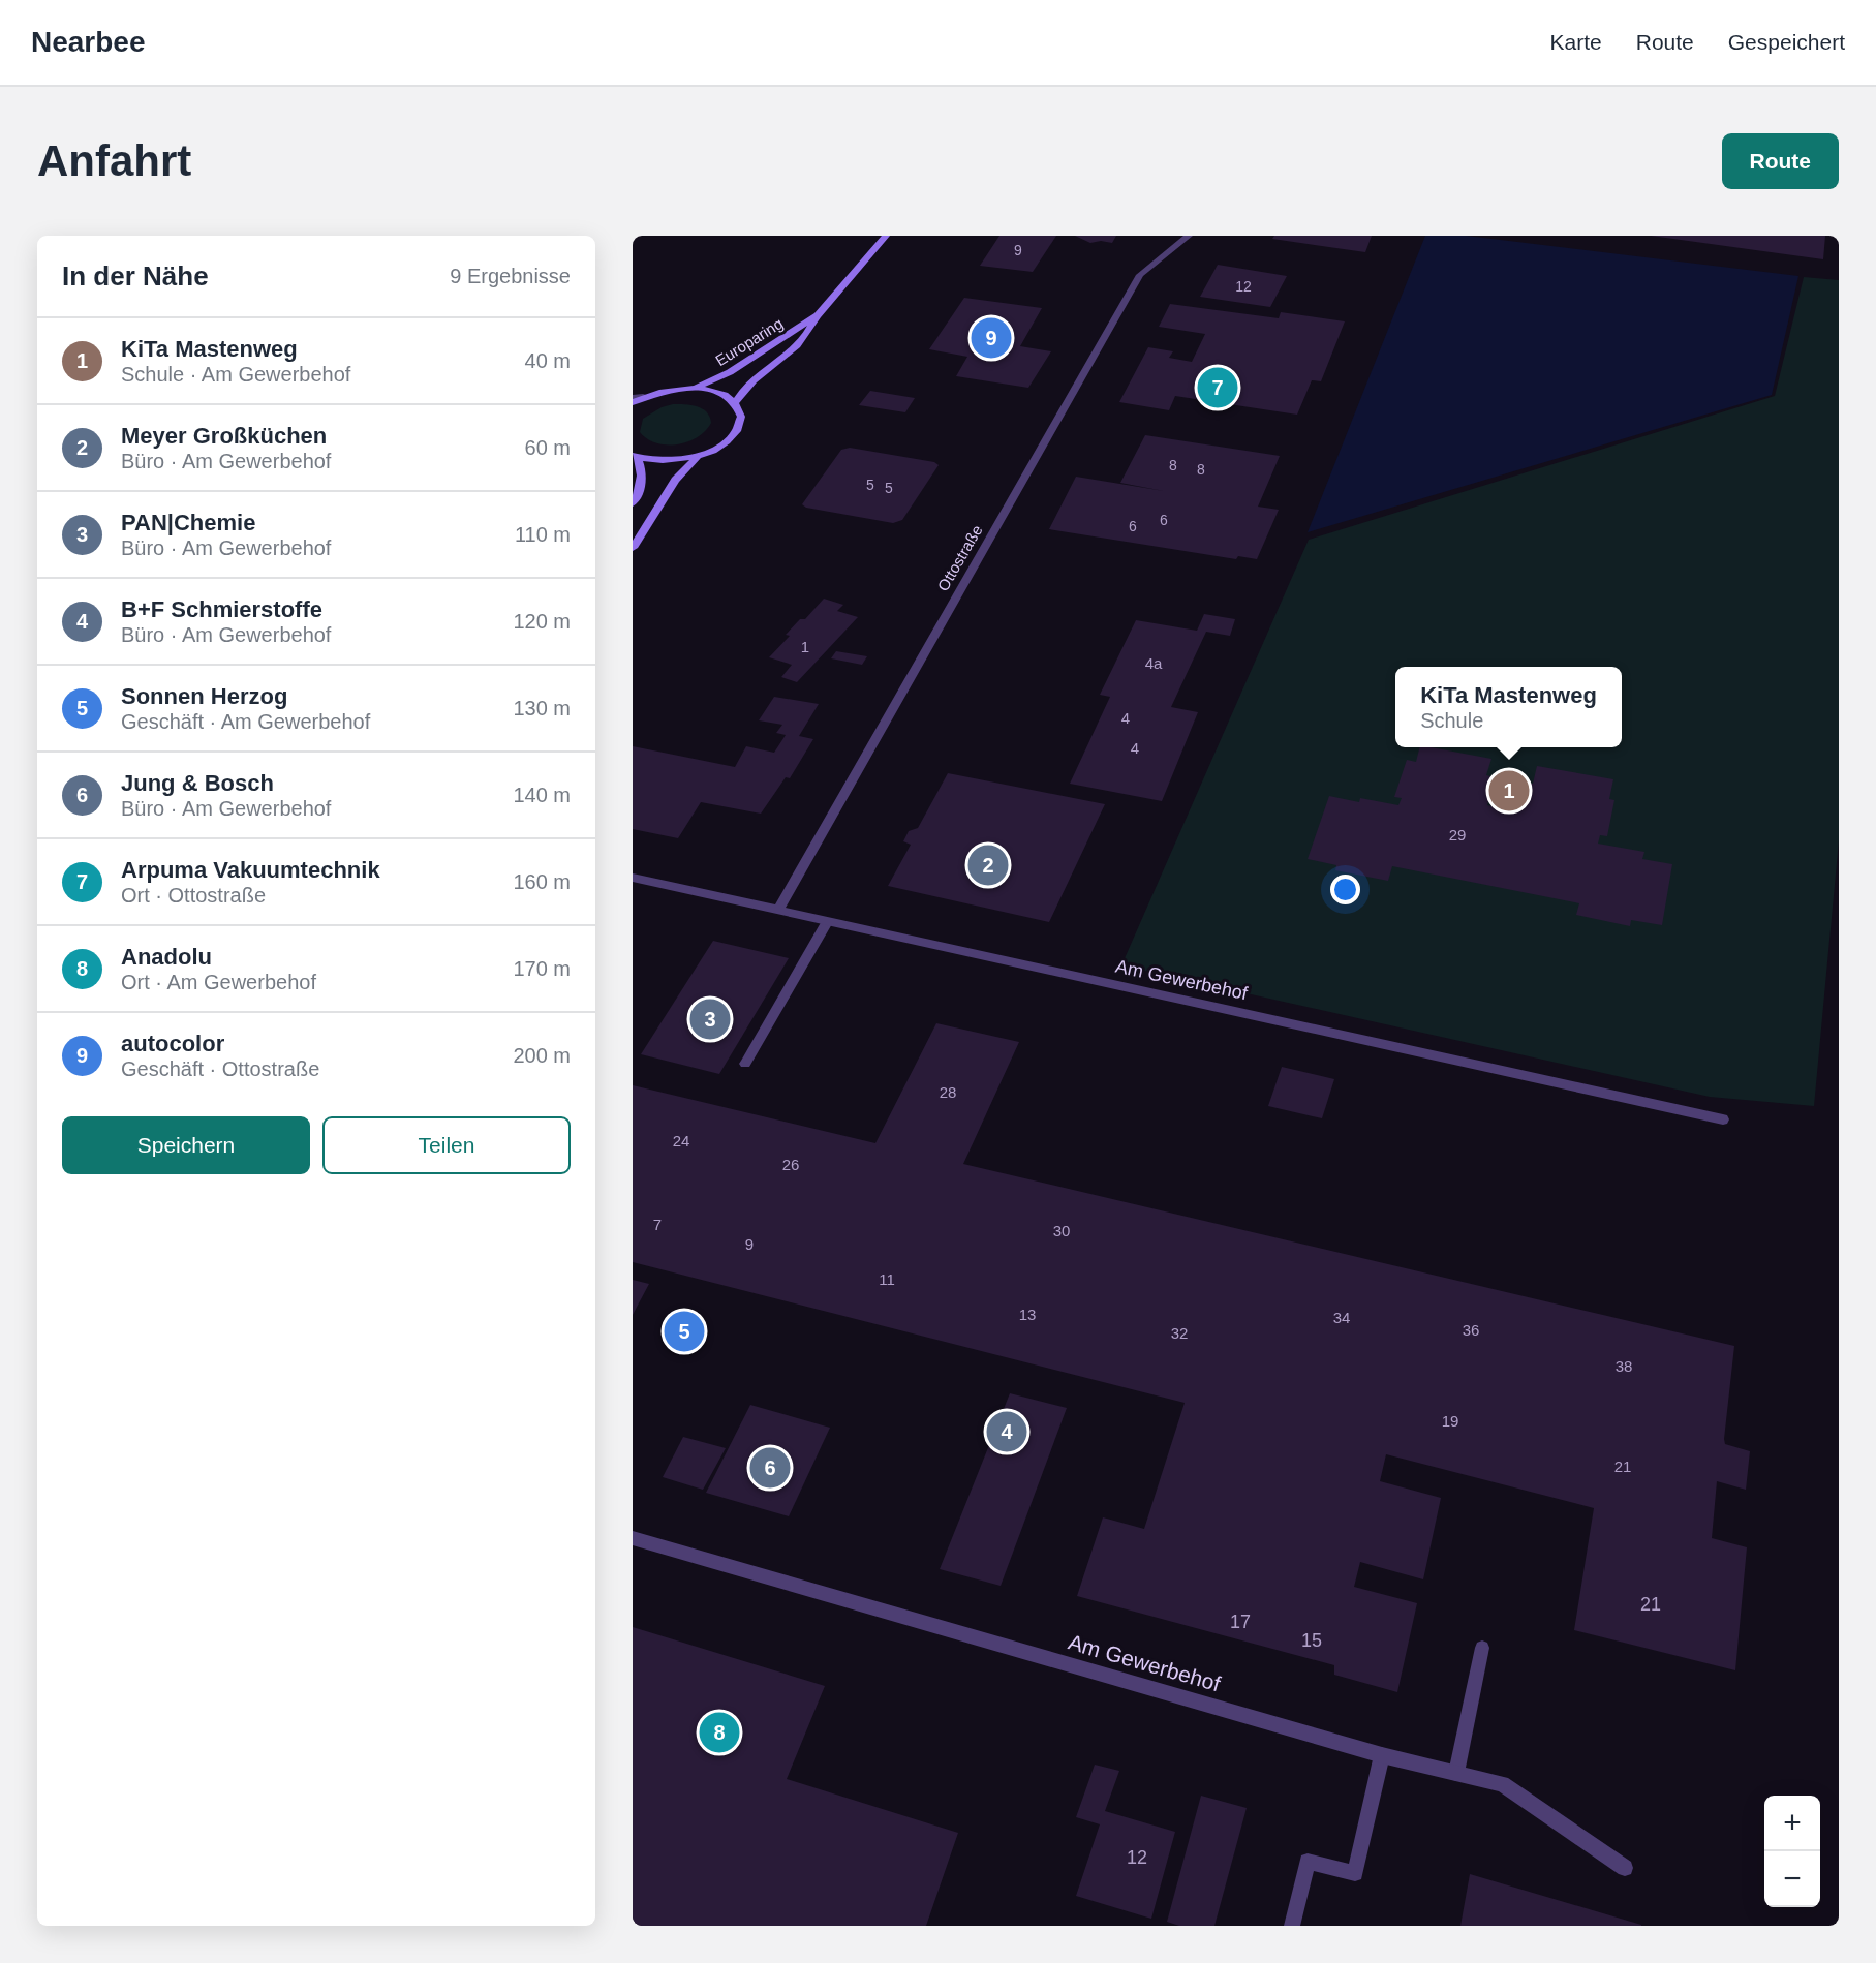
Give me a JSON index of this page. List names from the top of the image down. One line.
{"streets":{"street":["Europaring","Ottostraße","Am Gewerbehof"]},"crossings":[["Ottostraße","Am Gewerbehof"]],"house_numbers":["9","12","8","8","5","5","6","6","1","4a","4","4","29","28","24","26","7","30","9","11","13","34","36","32","38","19","21","21","17","15","12"],"page":{"header":"Nearbee","nav":["Karte","Route","Gespeichert"],"buttons":["Route",["Speichern","Teilen"]],"title":"Anfahrt","heading":["In der Nähe","9 Ergebnisse"],"pins":["9","7","1","2","3","5","4","6","8"],"list":[{"mark":"1","name":"KiTa Mastenweg","note":"Schule · Am Gewerbehof","value":"40 m"},{"mark":"2","name":"Meyer Großküchen","note":"Büro · Am Gewerbehof","value":"60 m"},{"mark":"3","name":"PAN|Chemie","note":"Büro · Am Gewerbehof","value":"110 m"},{"mark":"4","name":"B+F Schmierstoffe","note":"Büro · Am Gewerbehof","value":"120 m"},{"mark":"5","name":"Sonnen Herzog","note":"Geschäft · Am Gewerbehof","value":"130 m"},{"mark":"6","name":"Jung & Bosch","note":"Büro · Am Gewerbehof","value":"140 m"},{"mark":"7","name":"Arpuma Vakuumtechnik","note":"Ort · Ottostraße","value":"160 m"},{"mark":"8","name":"Anadolu","note":"Ort · Am Gewerbehof","value":"170 m"},{"mark":"9","name":"autocolor","note":"Geschäft · Ottostraße","value":"200 m"}],"popup":["KiTa Mastenweg","Schule"],"map_buttons":["+","−"]}}
